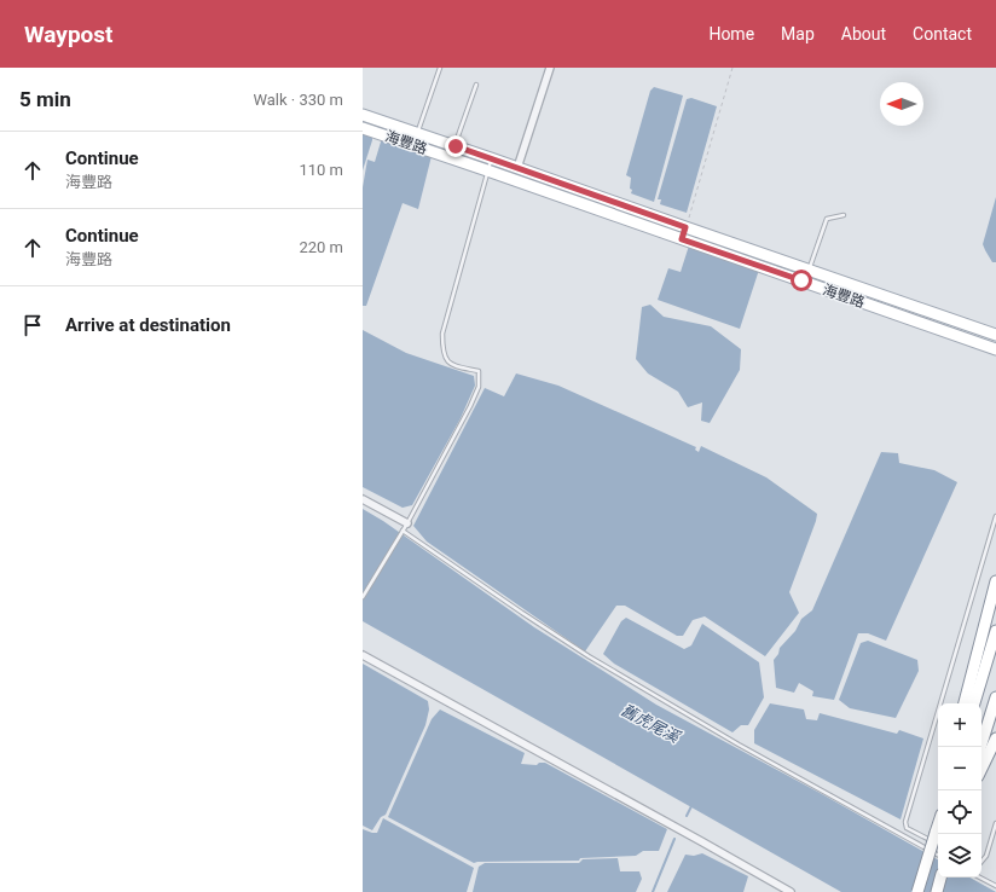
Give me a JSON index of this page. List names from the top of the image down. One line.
{"streets":{"main road":["海豐路"]},"water":["舊虎尾溪"],"north":"left","page":{"header":"Waypost","nav":["Home","Map","About","Contact"],"heading":["5 min","Walk · 330 m"],"list":[["Continue","海豐路","110 m"],["Continue","海豐路","220 m"],"Arrive at destination"],"map_buttons":["+","−"]}}
